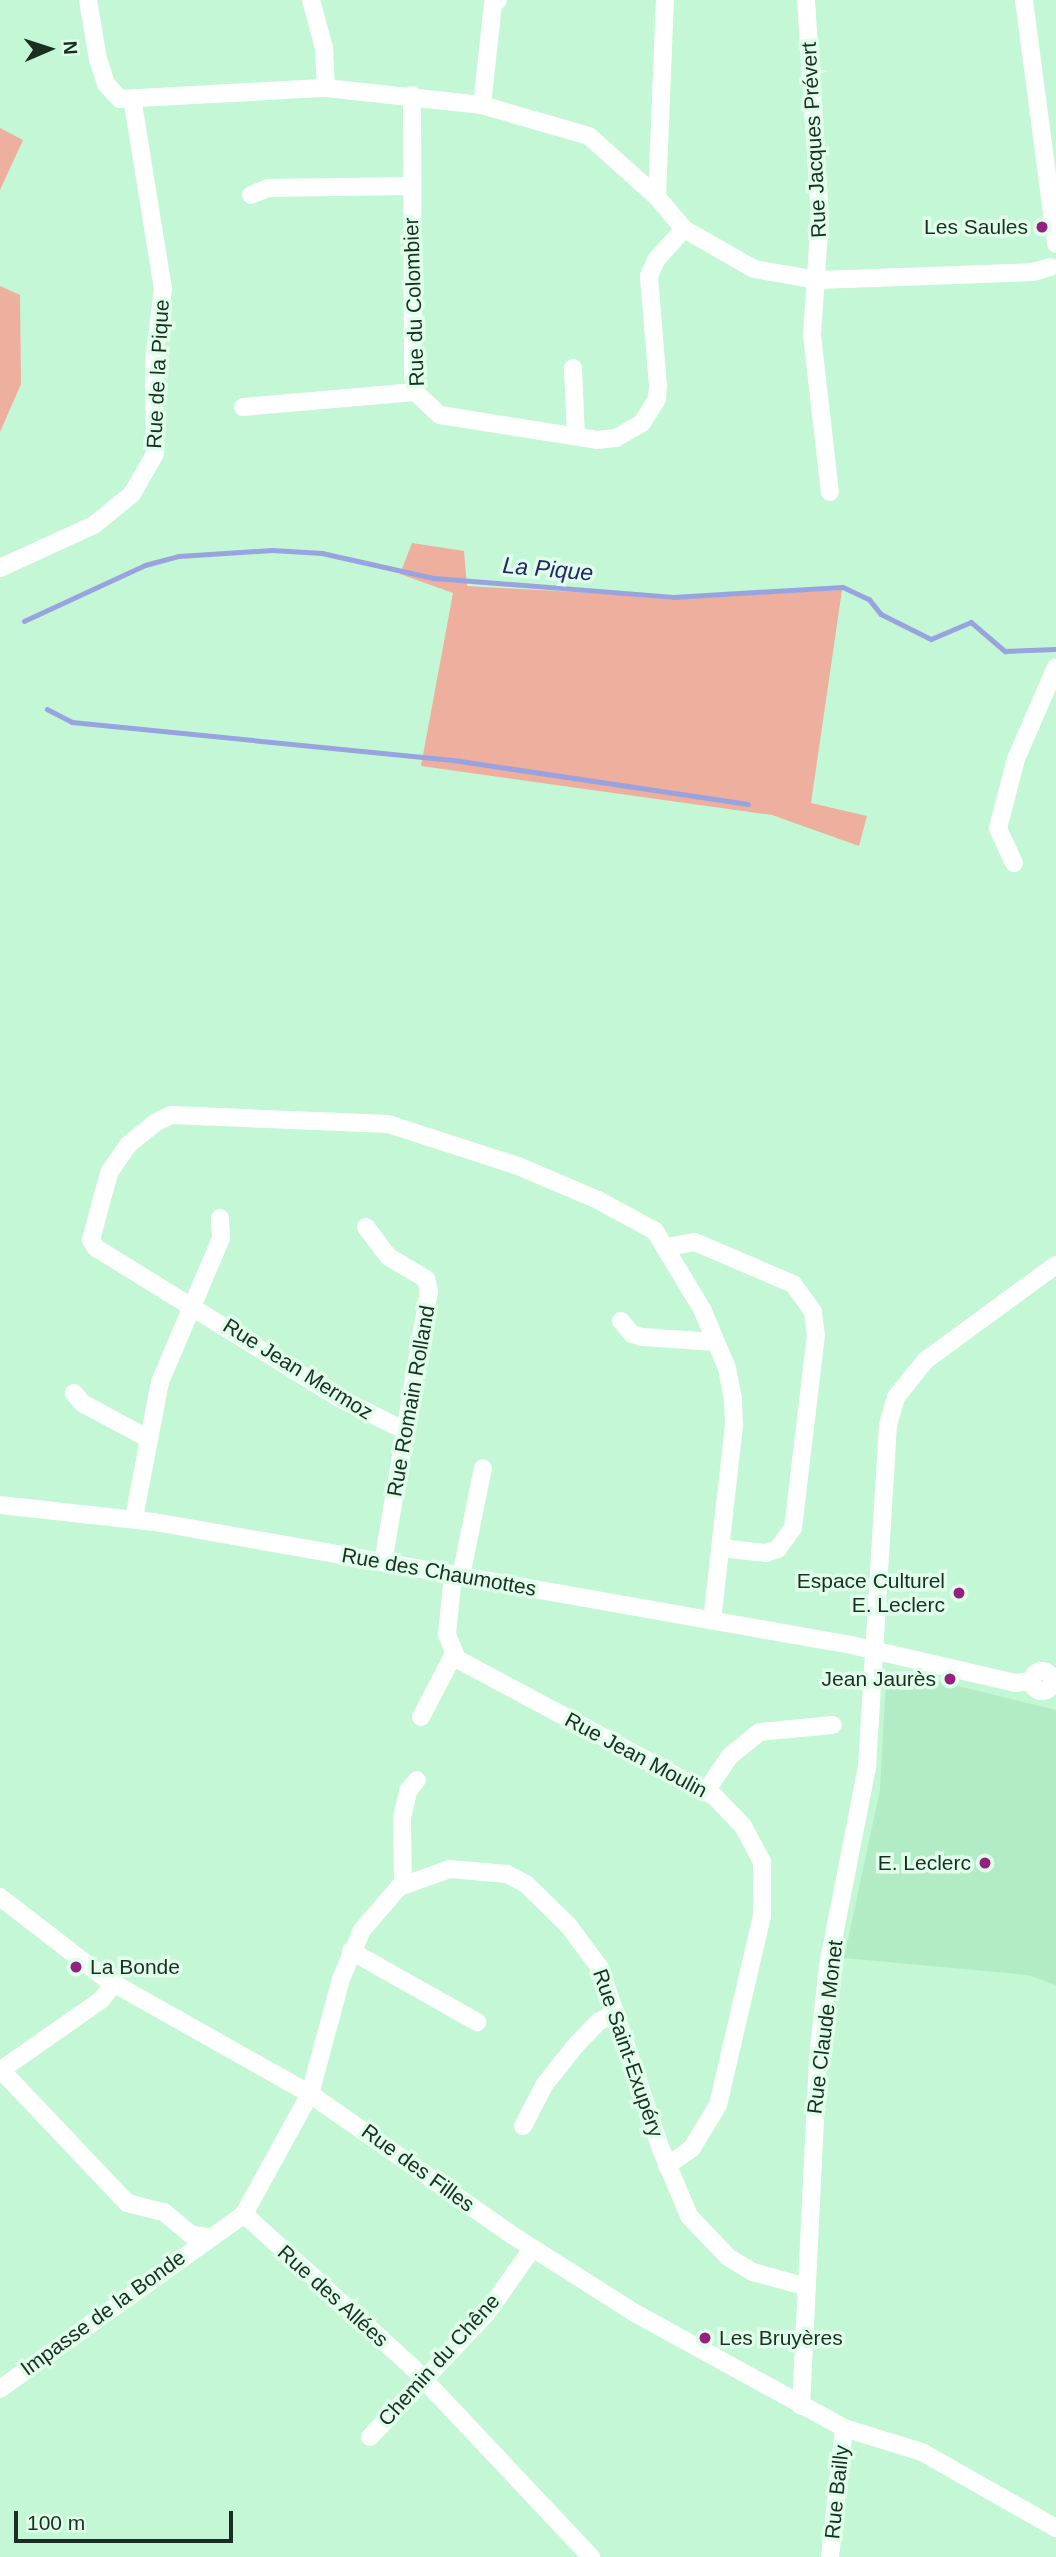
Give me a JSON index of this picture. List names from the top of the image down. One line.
{"streets":{"street":["Rue Jacques Prévert","Rue du Colombier","Rue de la Pique","Rue Jean Mermoz","Rue Romain Rolland","Rue des Chaumottes","Rue Jean Moulin","Rue Claude Monet","Rue Saint-Exupéry","Rue des Filles","Rue des Allées","Impasse de la Bonde","Chemin du Chêne","Rue Bailly"]},"crossings":[["Rue Jean Mermoz","Rue Romain Rolland"],["Rue Romain Rolland","Rue des Chaumottes"],["Rue des Chaumottes","Rue Claude Monet"],["Rue Jean Moulin","Rue Saint-Exupéry"],["Rue Claude Monet","Rue Saint-Exupéry"],["Rue Claude Monet","Rue des Filles"],["Rue Saint-Exupéry","Rue des Filles"],["Rue Saint-Exupéry","Rue des Allées"],["Rue Saint-Exupéry","Impasse de la Bonde"],["Rue des Filles","Chemin du Chêne"],["Rue des Filles","Rue Bailly"],["Rue des Allées","Impasse de la Bonde"],["Rue des Allées","Chemin du Chêne"]],"water":["La Pique"],"places":["Les Saules","Espace Culturel E. Leclerc","Jean Jaurès","E. Leclerc","La Bonde","Les Bruyères"],"scale_bar":"100 m","north":"right"}
